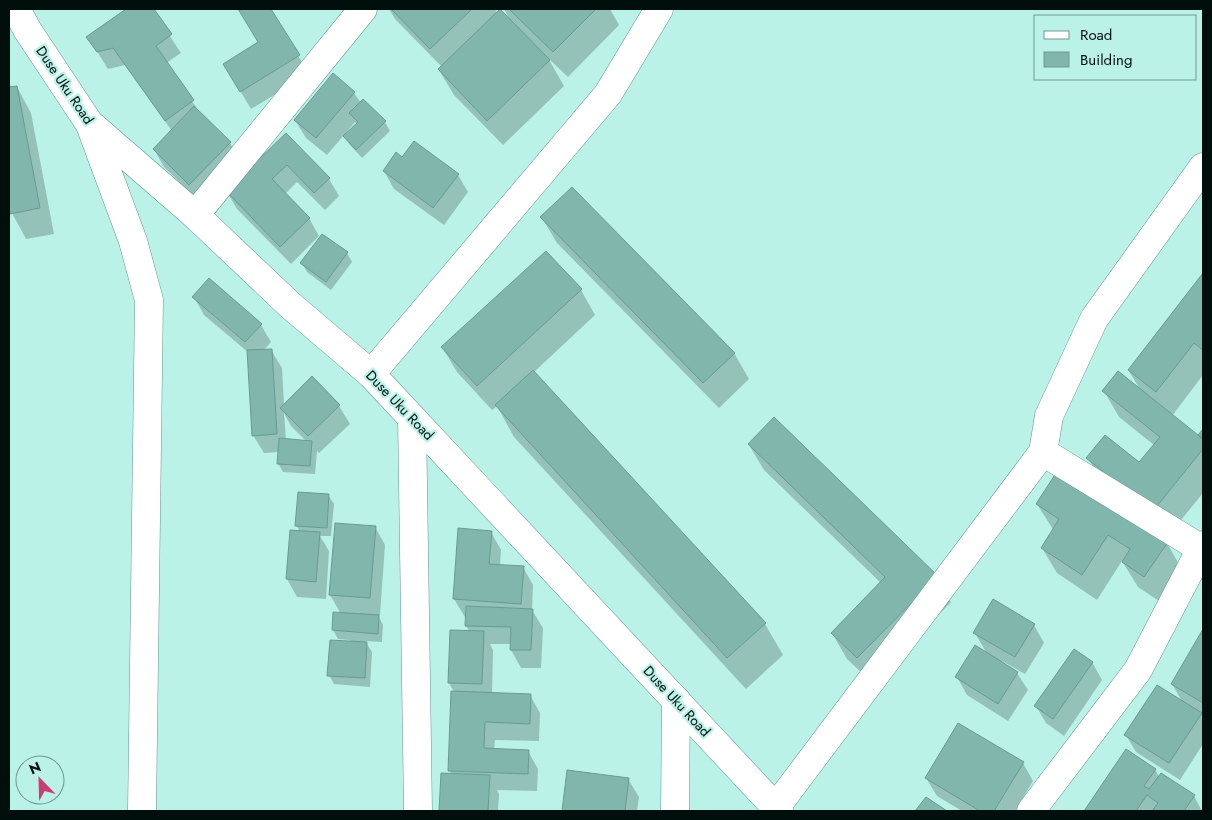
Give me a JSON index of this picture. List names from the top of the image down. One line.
{"streets":{"street":["Duse Uku Road"]},"legend":["Road","Building"],"north":"top left"}
